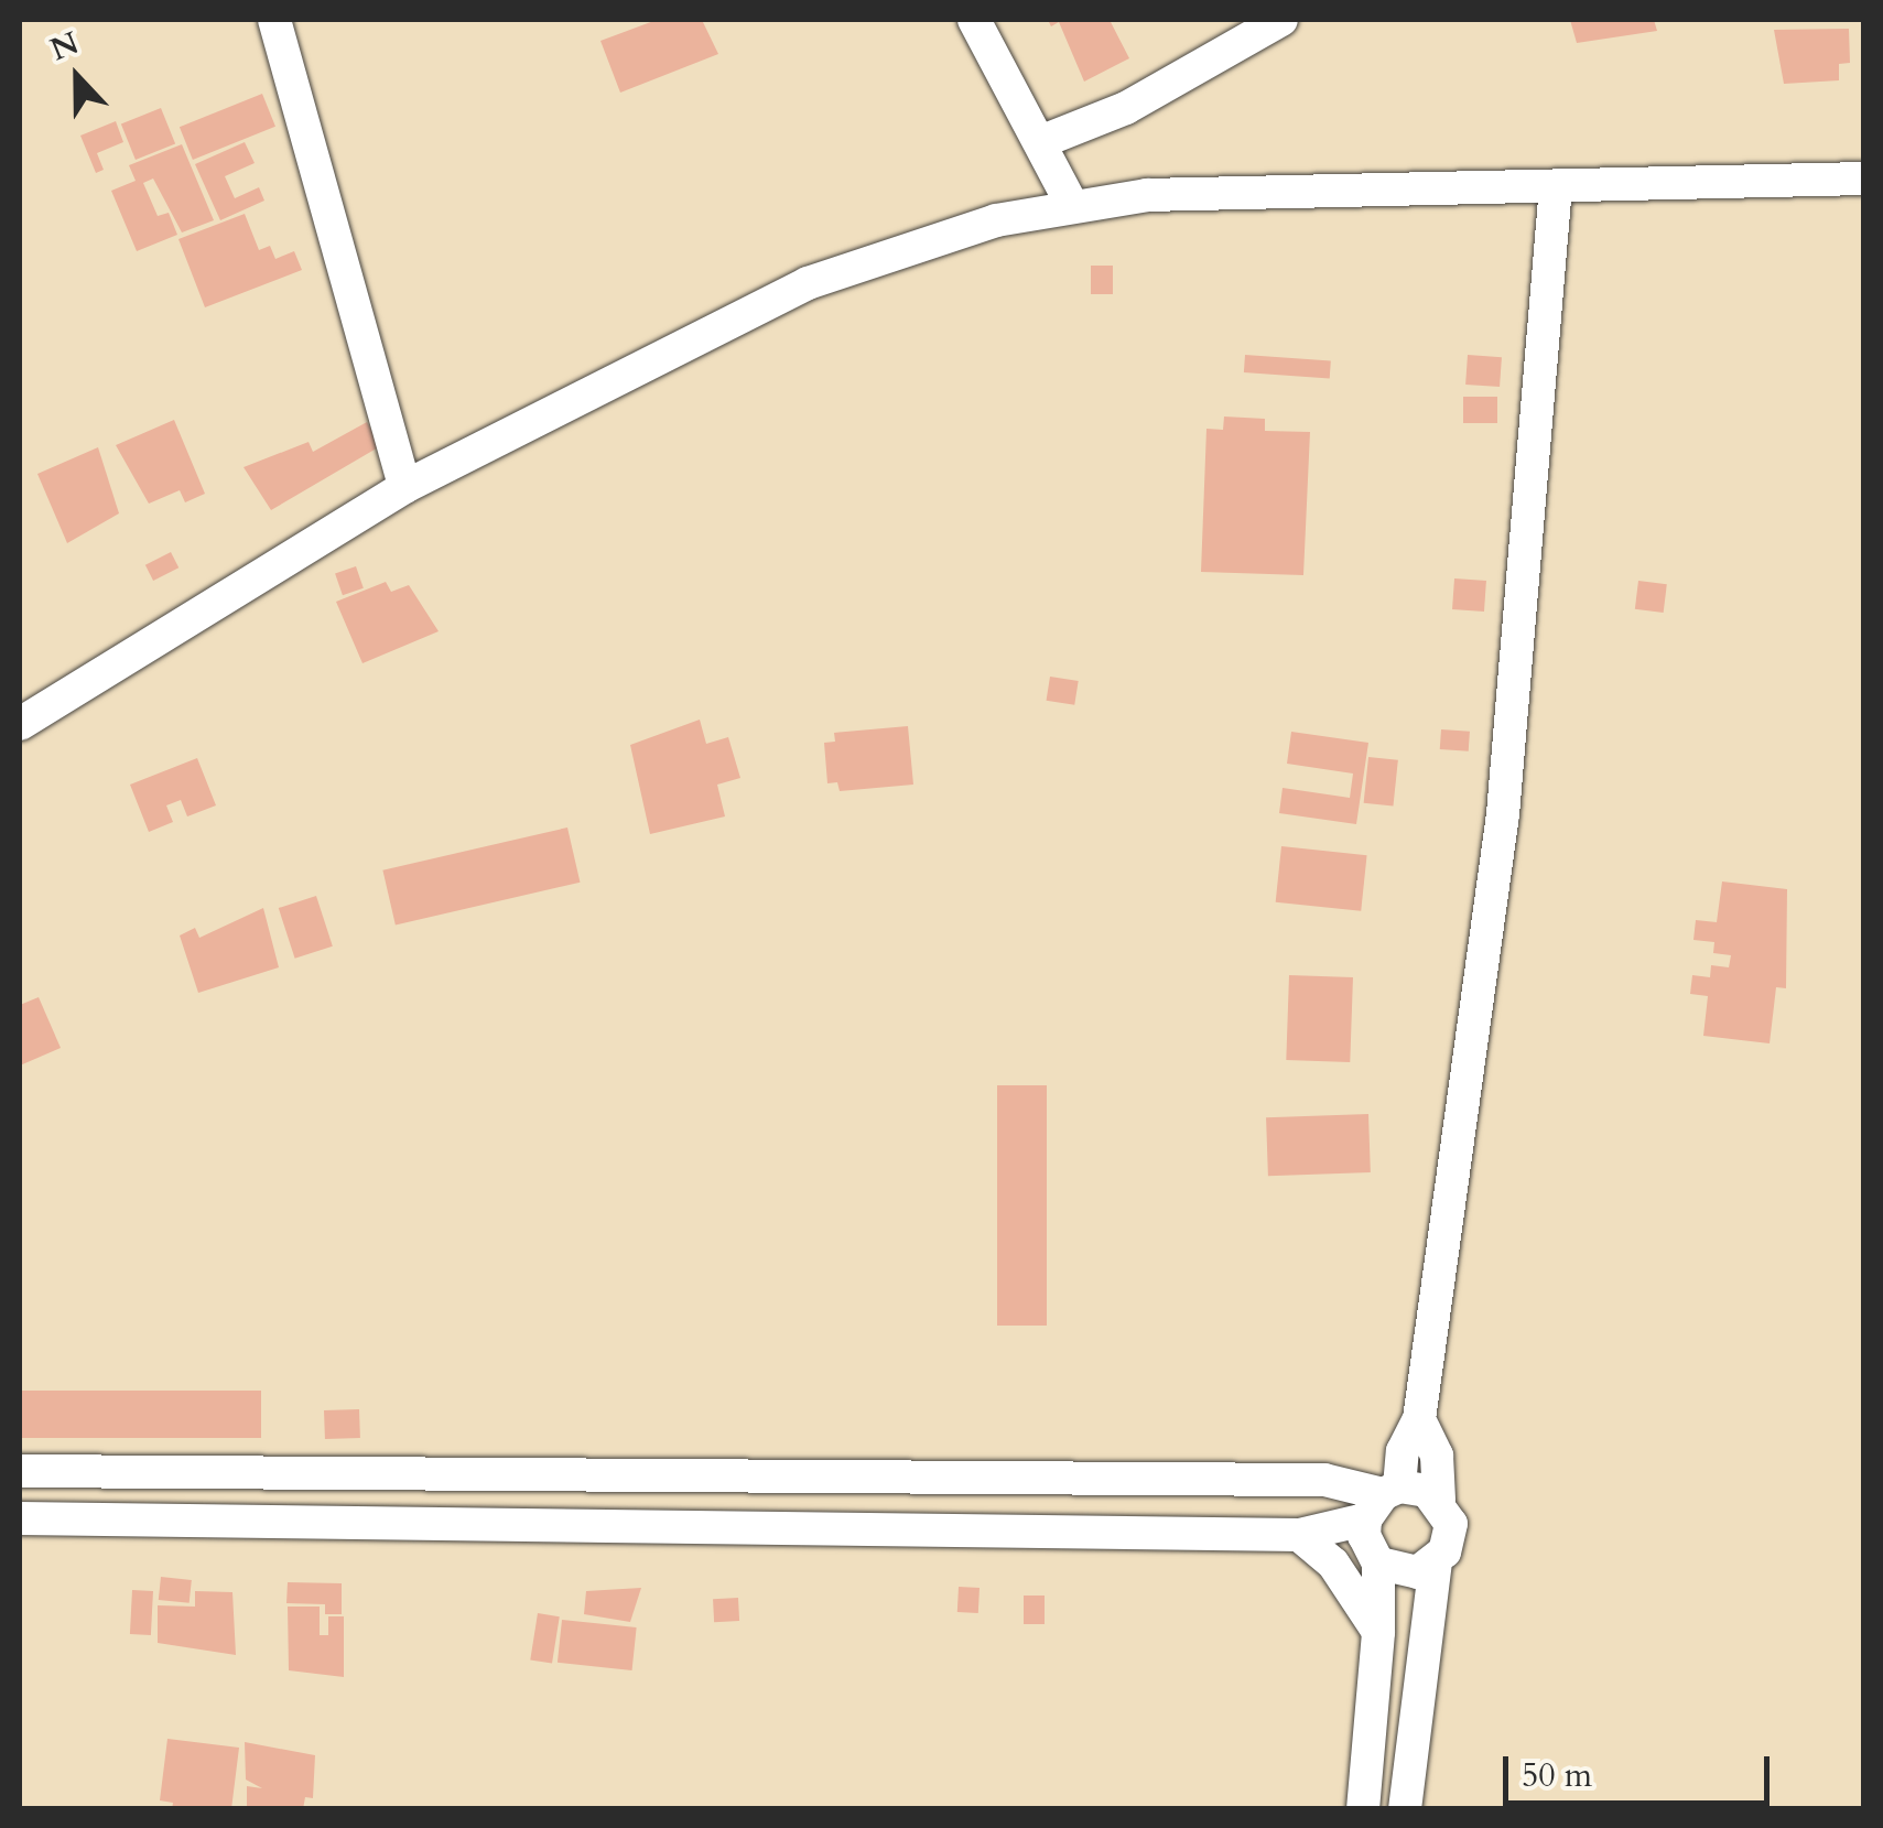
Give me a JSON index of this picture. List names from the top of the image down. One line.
{"scale_bar":"50 m","north":"top"}
